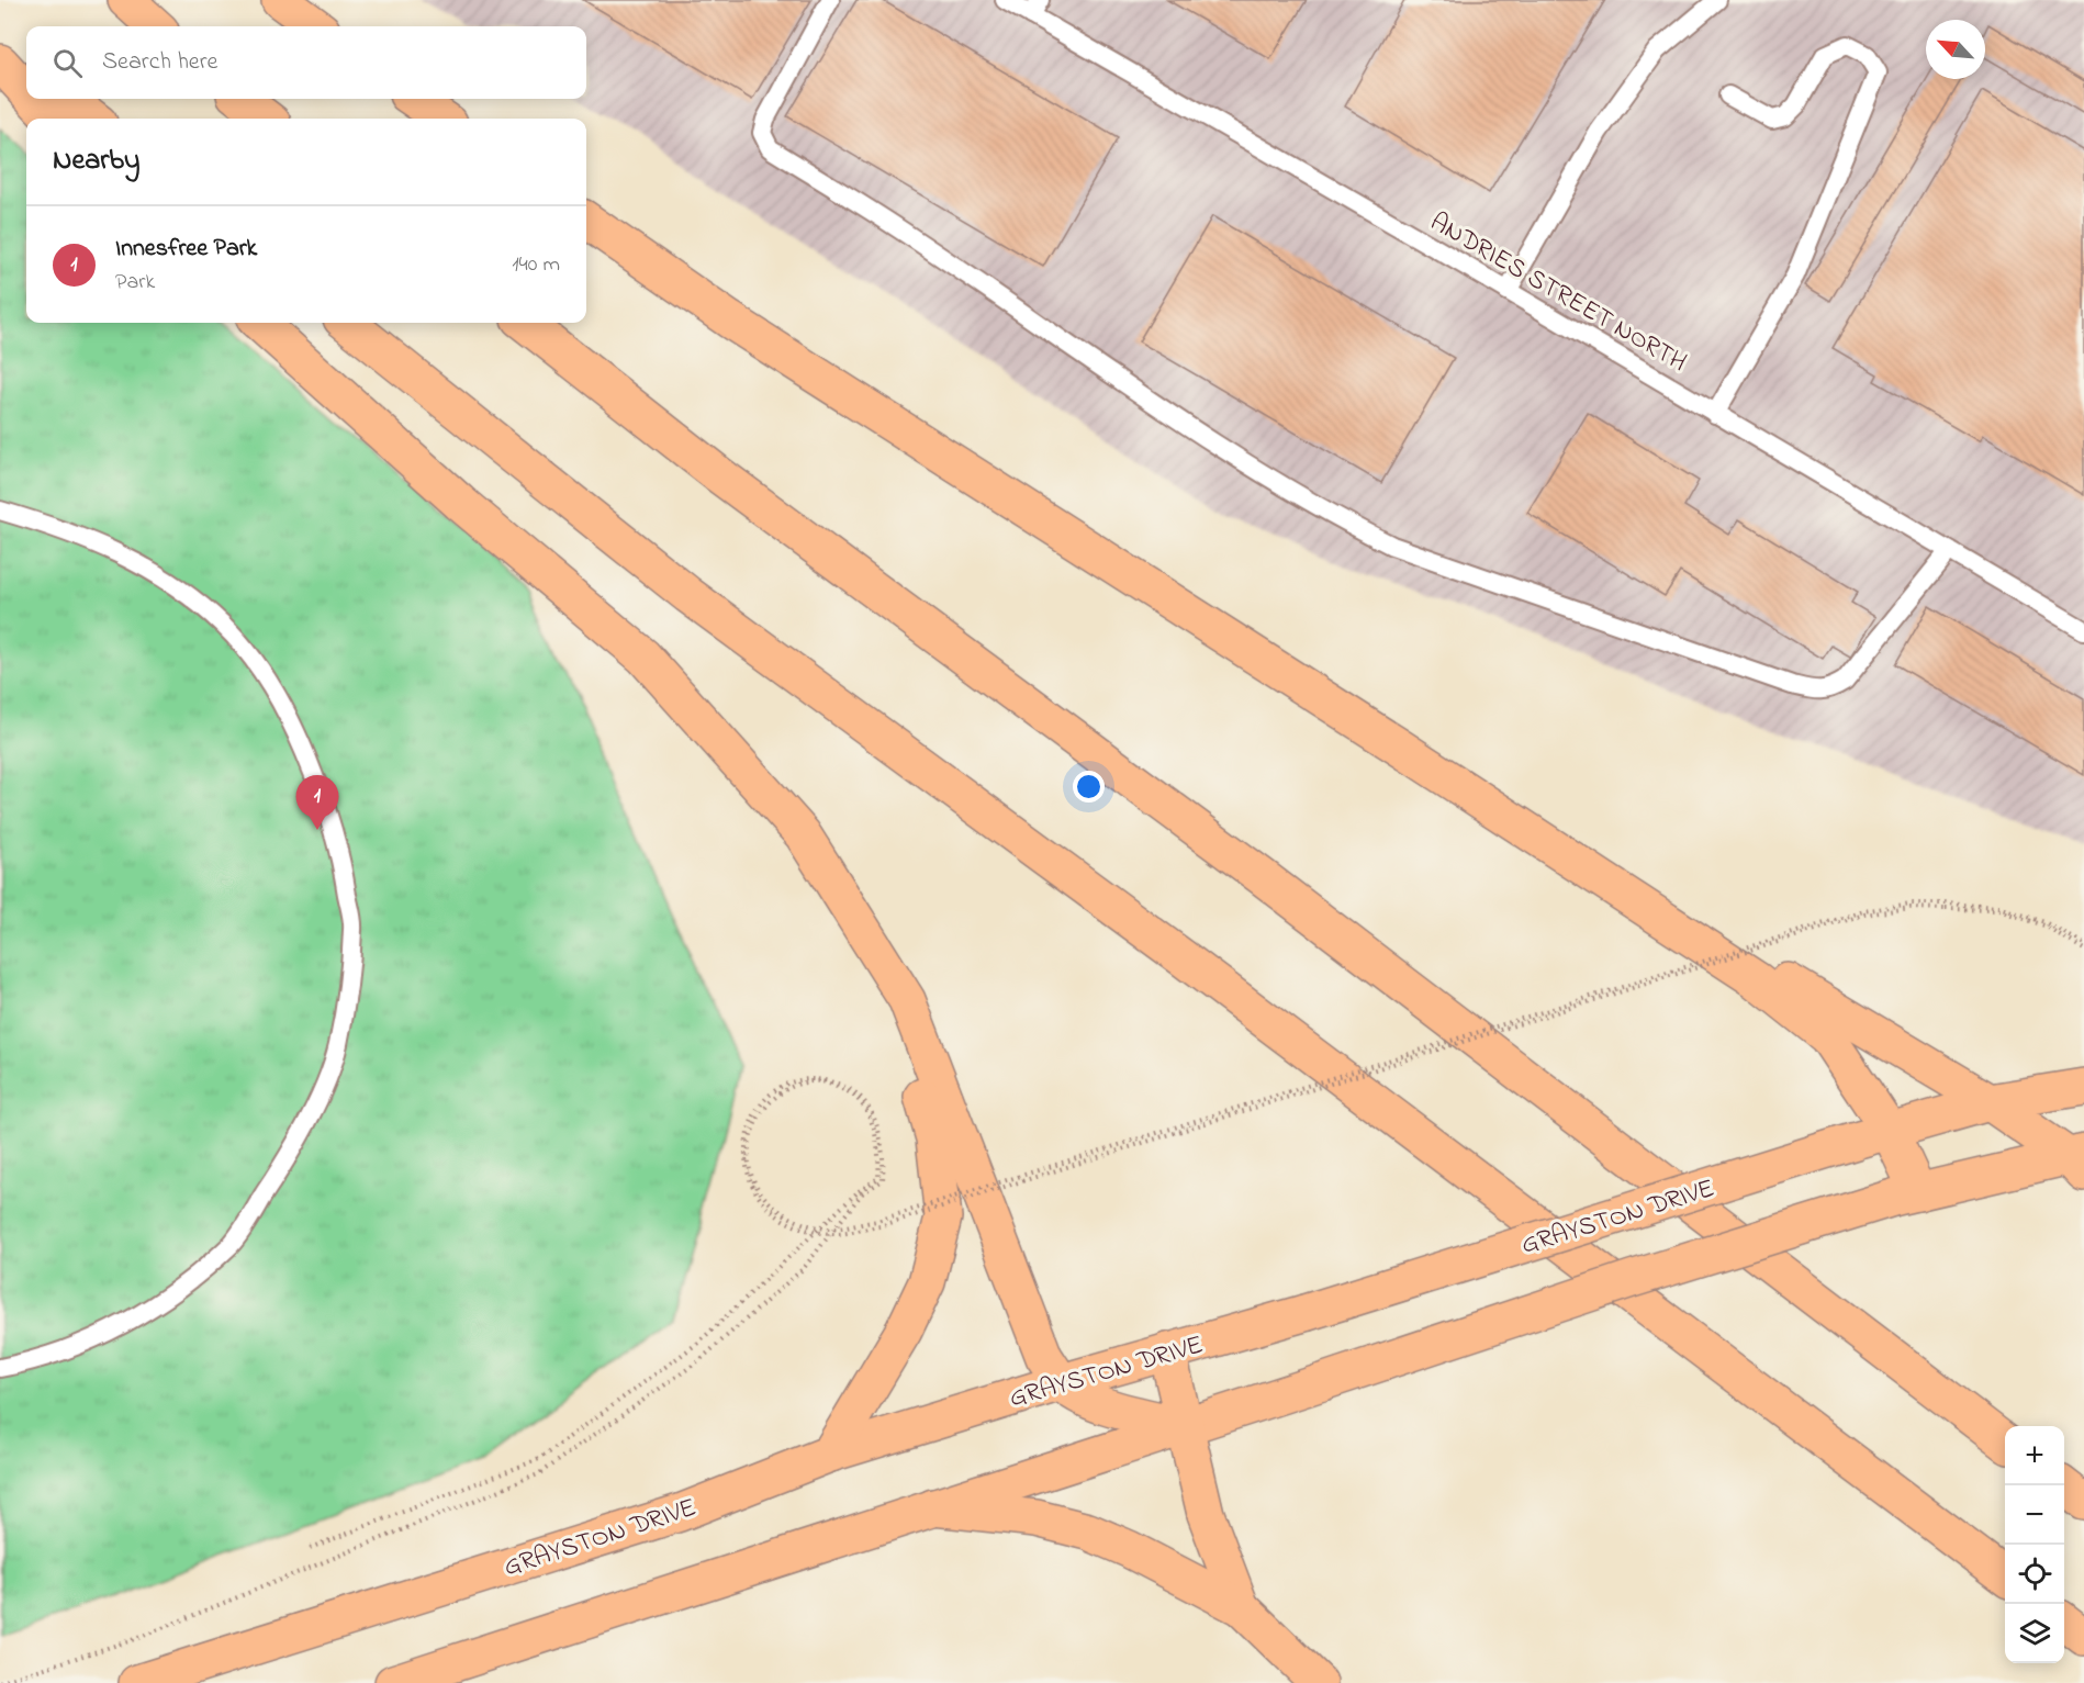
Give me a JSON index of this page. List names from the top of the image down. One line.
{"streets":{"main road":["GRAYSTON DRIVE"],"lane":["ANDRIES STREET NORTH"]},"north":"top left","page":{"search":"Search here","heading":"Nearby","list":[{"mark":"1","name":"Innesfree Park","note":"Park","value":"140 m"}],"pins":"1","map_buttons":["+","−"]}}
